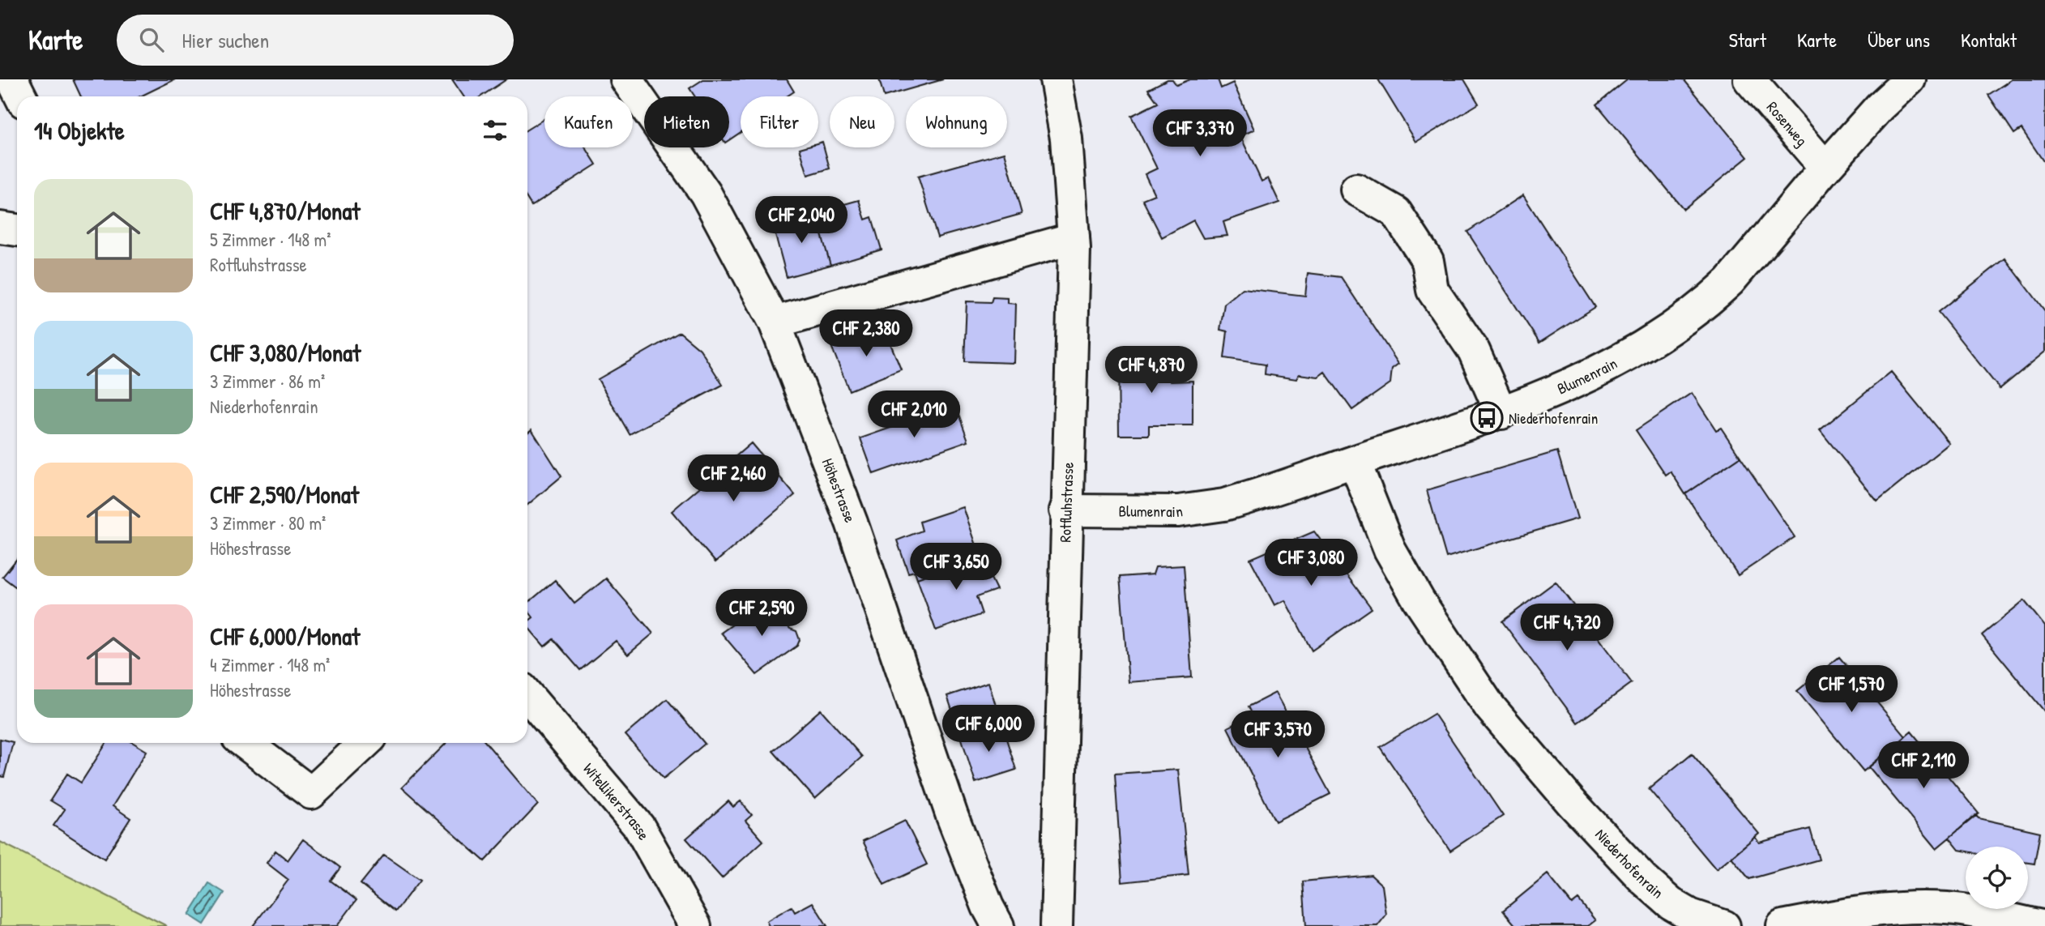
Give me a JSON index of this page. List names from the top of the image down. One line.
{"streets":{"street":["Rosenweg","Blumenrain","Höhestrasse","Rotfluhstrasse","Witellikerstrasse","Niederhofenrain"]},"crossings":[["Rosenweg","Blumenrain"],["Blumenrain","Rotfluhstrasse"],["Blumenrain","Niederhofenrain"]],"places":{"bus stop":["Niederhofenrain"]},"page":{"header":"Karte","search":"Hier suchen","nav":["Start","Karte","Über uns","Kontakt"],"chip":["Kaufen","Mieten","Filter","Neu","Wohnung"],"heading":"14 Objekte","price":["CHF 3,370","CHF 2,040","CHF 2,380","CHF 4,870","CHF 2,010","CHF 2,460","CHF 3,080","CHF 3,650","CHF 2,590","CHF 4,720","CHF 1,570","CHF 6,000","CHF 3,570","CHF 2,110"],"list":[{"name":"CHF 4,870/Monat","note":"5 Zimmer · 148 m² · Rotfluhstrasse"},{"name":"CHF 3,080/Monat","note":"3 Zimmer · 86 m² · Niederhofenrain"},{"name":"CHF 2,590/Monat","note":"3 Zimmer · 80 m² · Höhestrasse"},{"name":"CHF 6,000/Monat","note":"4 Zimmer · 148 m² · Höhestrasse"}]}}
